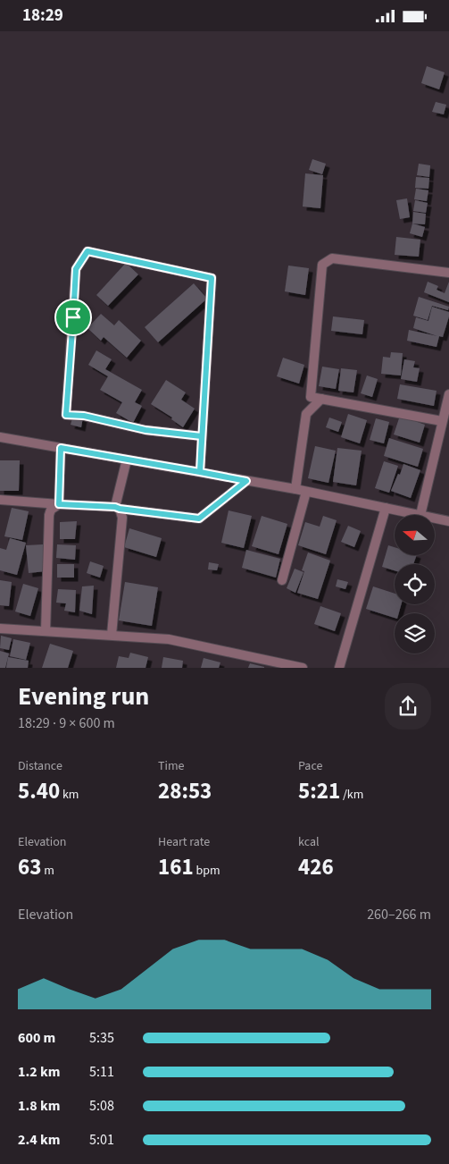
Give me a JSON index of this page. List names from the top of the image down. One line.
{"north":"left","page":{"status":"18:29","heading":["Evening run","18:29 · 9 × 600 m"],"stats":[["Distance","5.40 km"],["Time","28:53"],["Pace","5:21 /km"],["Elevation","63 m"],["Heart rate","161 bpm"],["kcal","426"]],"chart":["Elevation","260–266 m"],"list":[{"name":"600 m","note":"5:35"},{"name":"1.2 km","note":"5:11"},{"name":"1.8 km","note":"5:08"},{"name":"2.4 km","note":"5:01"}]}}
